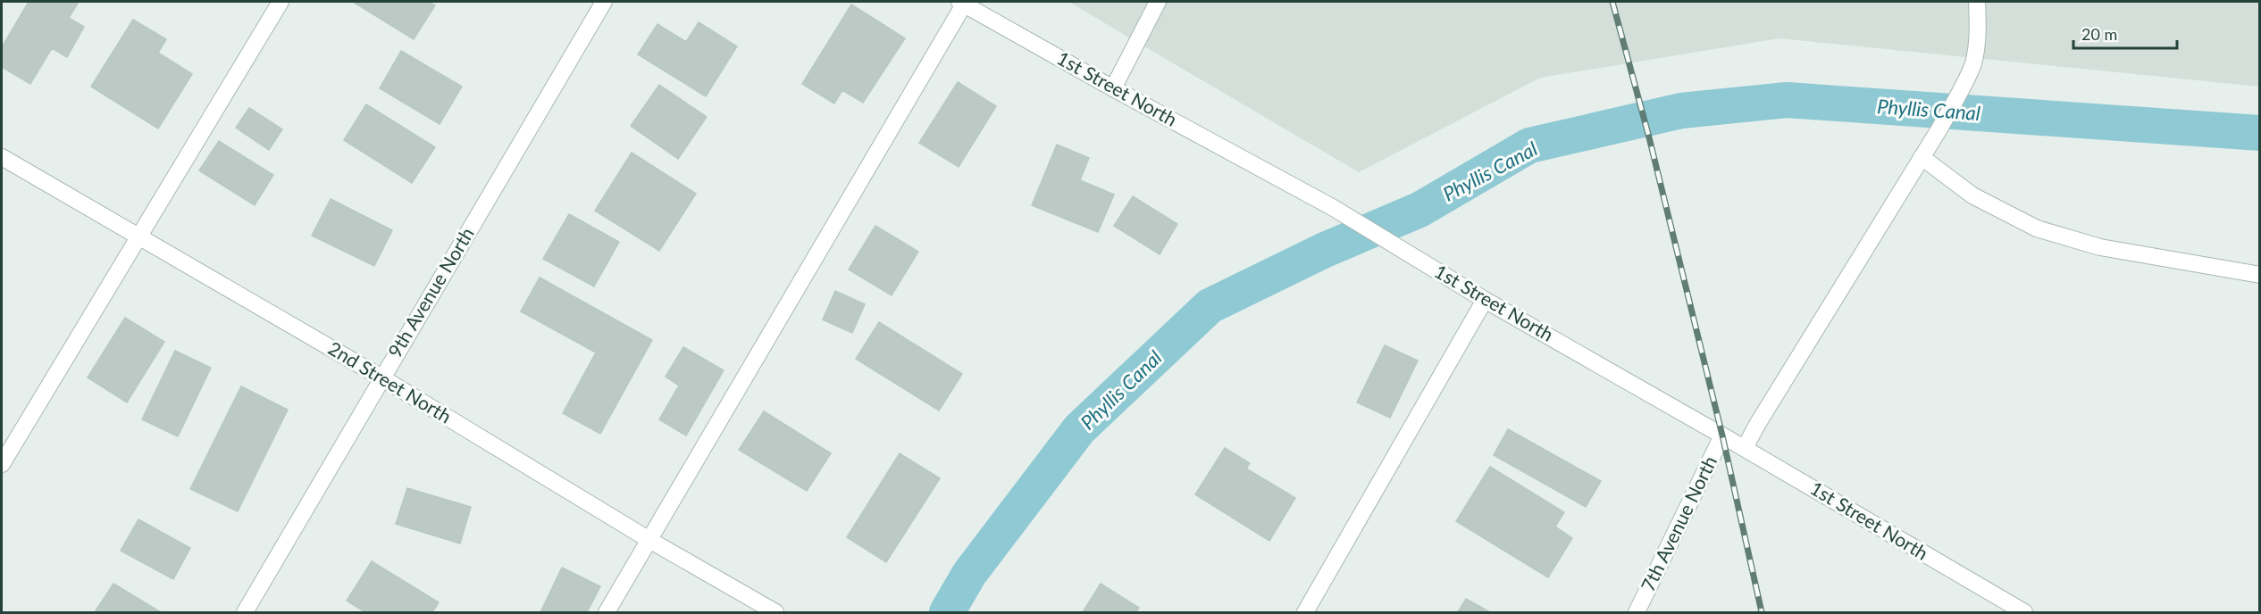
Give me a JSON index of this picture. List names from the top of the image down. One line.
{"streets":{"street":["1st Street North","9th Avenue North","2nd Street North","7th Avenue North"]},"crossings":[["1st Street North","7th Avenue North"],["9th Avenue North","2nd Street North"]],"water":["Phyllis Canal"],"scale_bar":"20 m"}
